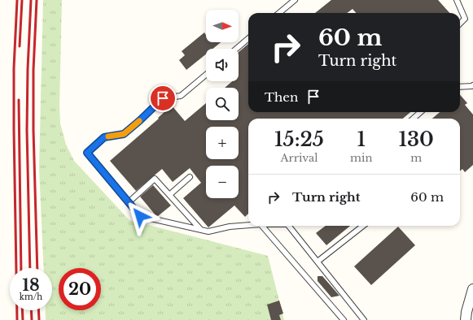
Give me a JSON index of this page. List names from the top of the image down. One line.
{"north":"right","page":{"map_buttons":["+","−"],"turn":["60 m","Turn right"],"then":"Then","eta":["15:25","Arrival","1","min","130","m"],"list":[{"name":"Turn right","value":"60 m"}],"speed":"18 km/h","limit":"20"}}
